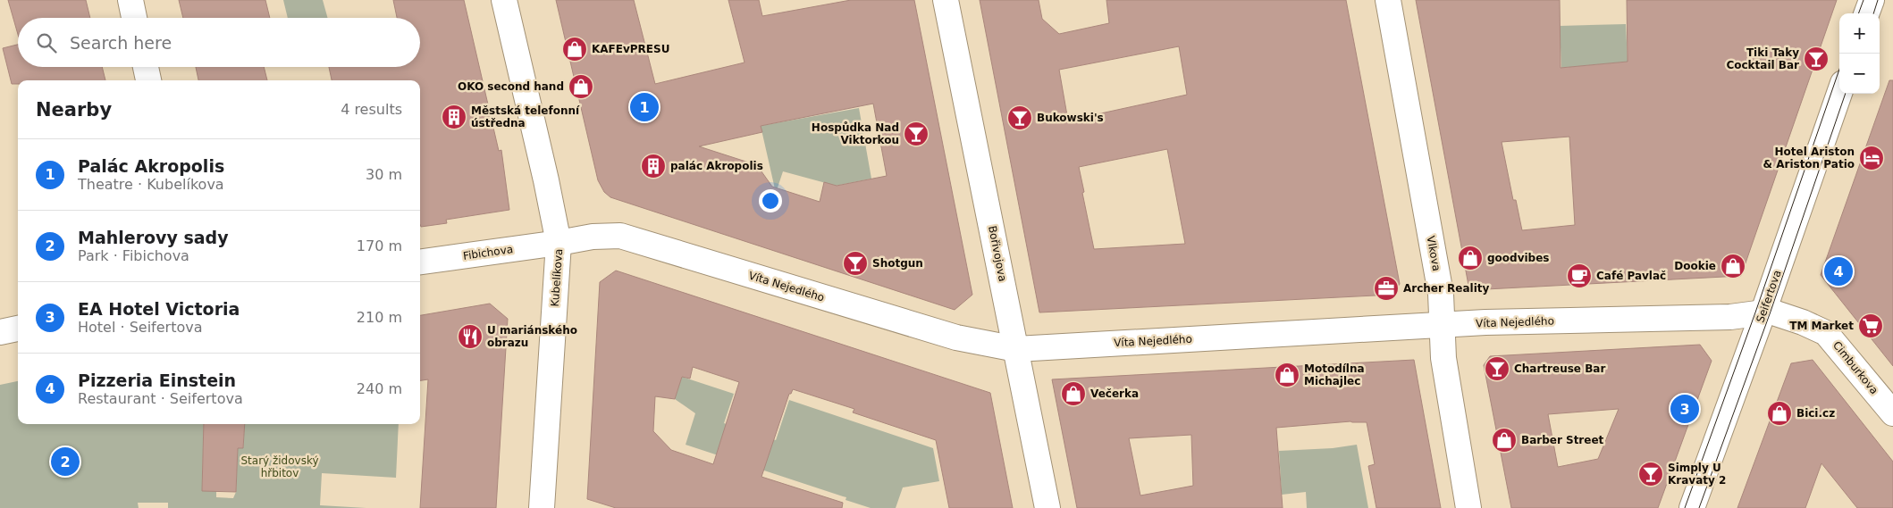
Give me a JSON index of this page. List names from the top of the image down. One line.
{"streets":{"street":["Fibichova","Bořivojova","Vlkova","Kubelíkova","Víta Nejedlého","Seifertova","Cimburkova"]},"crossings":[["Fibichova","Kubelíkova"],["Fibichova","Víta Nejedlého"],["Bořivojova","Víta Nejedlého"],["Vlkova","Víta Nejedlého"],["Kubelíkova","Víta Nejedlého"],["Víta Nejedlého","Seifertova"],["Víta Nejedlého","Cimburkova"],["Seifertova","Cimburkova"]],"parks":["Starý židovský hřbitov"],"places":{"shop":["KAFEvPRESU","OKO second hand","goodvibes","Dookie","Motodílna Michajlec","Večerka","Bici.cz","Barber Street"],"bar":["Tiki Taky Cocktail Bar","Bukowski's","Hospůdka Nad Viktorkou","Shotgun","Chartreuse Bar","Simply U Kravaty 2"],"building":["Městská telefonní ústředna","palác Akropolis"],"hotel":["Hotel Ariston & Ariston Patio"],"cafe":["Café Pavlač"],"office":["Archer Reality"],"supermarket":["TM Market"],"restaurant":["U mariánského obrazu"]},"page":{"map_buttons":["+","−"],"search":"Search here","heading":["Nearby","4 results"],"pins":["1","4","3","2"],"list":[{"mark":"1","name":"Palác Akropolis","note":"Theatre · Kubelíkova","value":"30 m"},{"mark":"2","name":"Mahlerovy sady","note":"Park · Fibichova","value":"170 m"},{"mark":"3","name":"EA Hotel Victoria","note":"Hotel · Seifertova","value":"210 m"},{"mark":"4","name":"Pizzeria Einstein","note":"Restaurant · Seifertova","value":"240 m"}]}}
